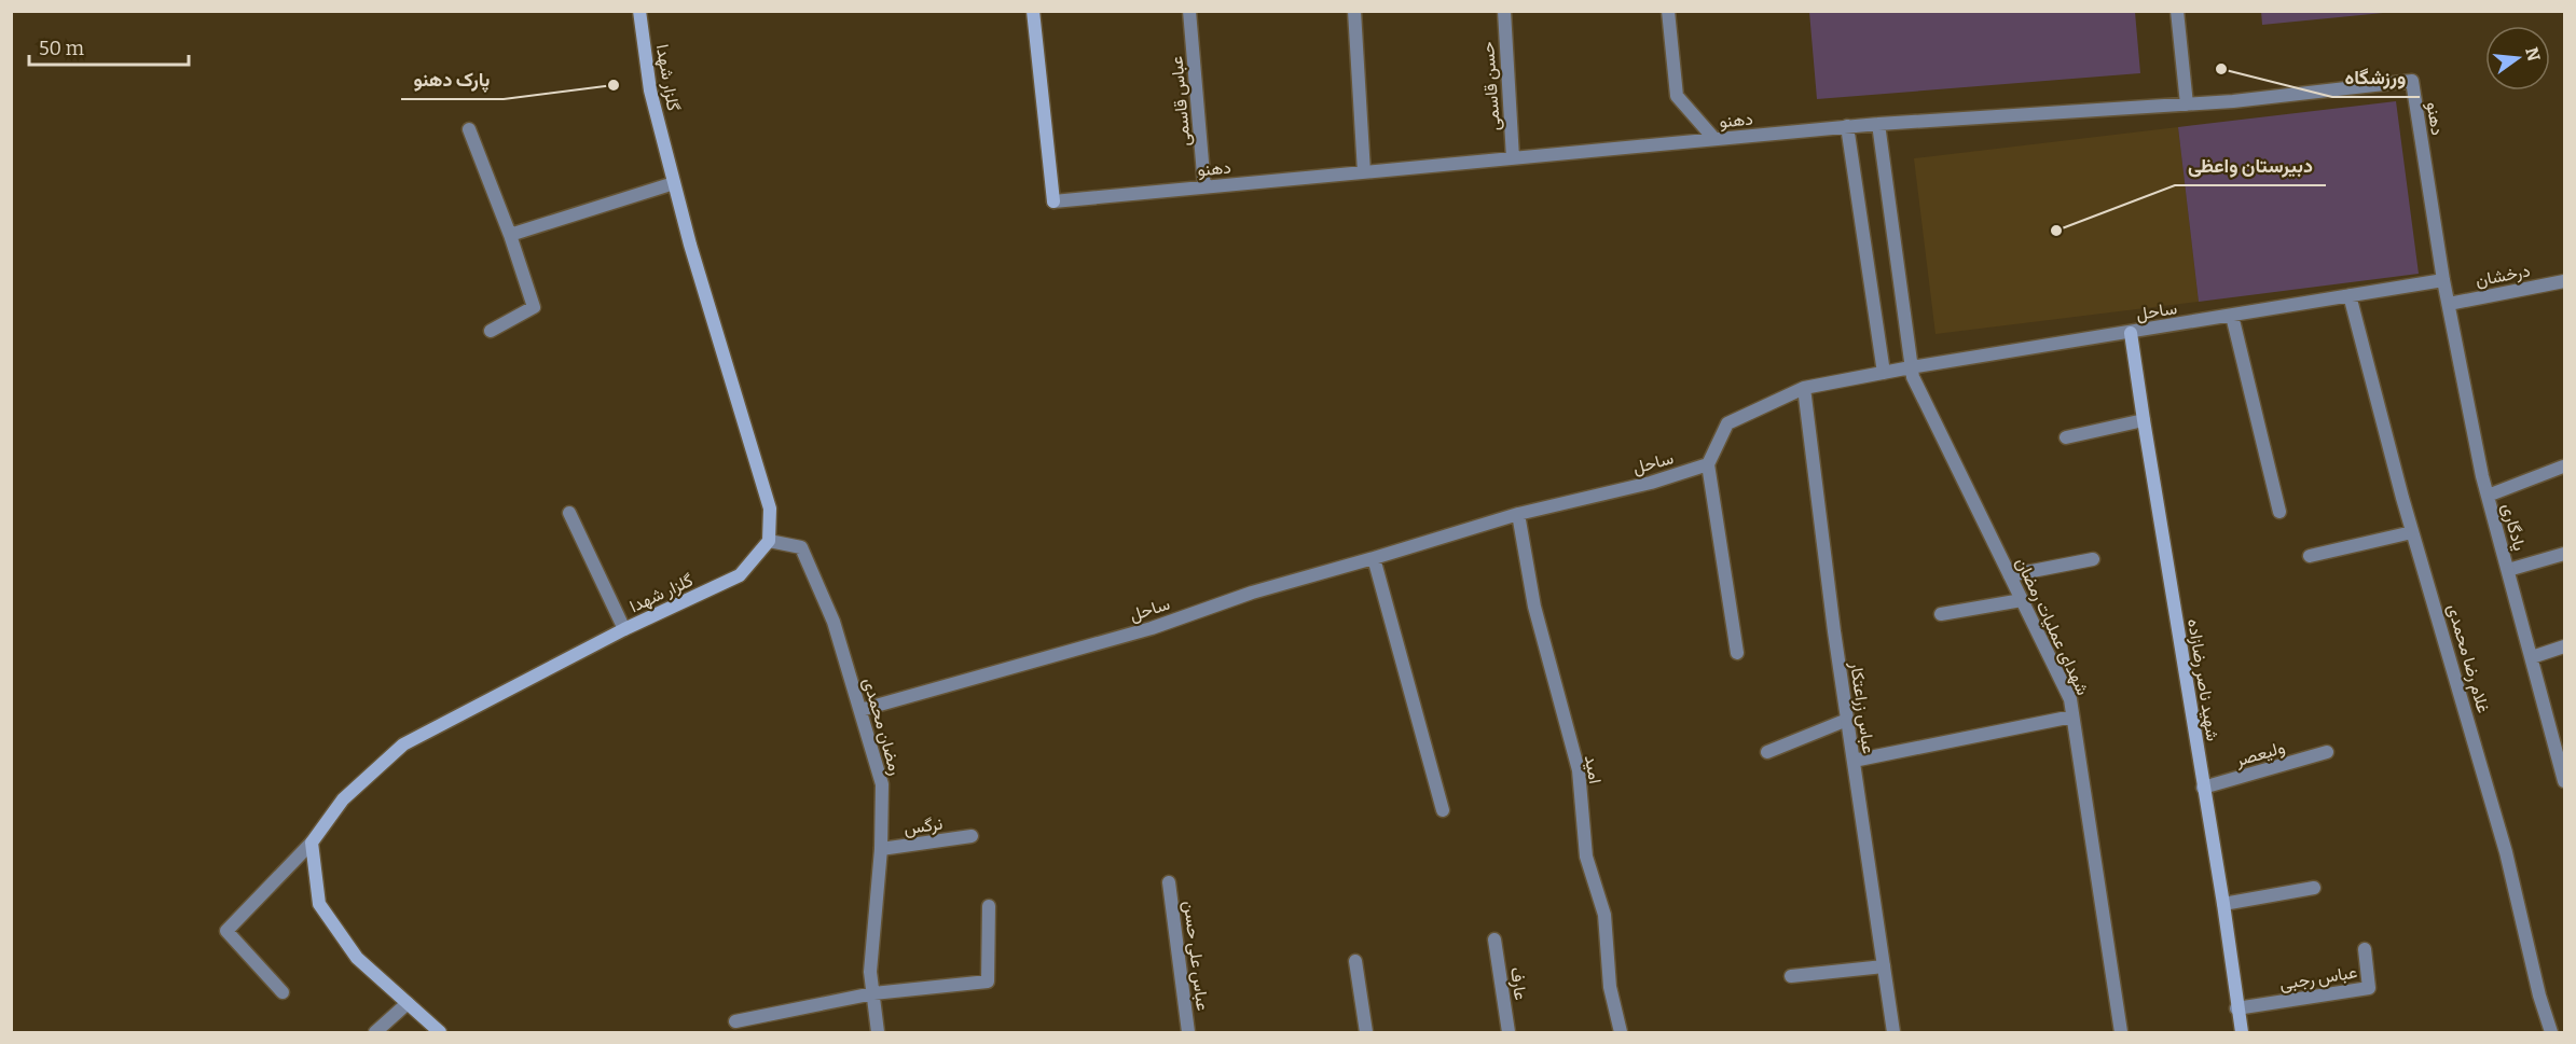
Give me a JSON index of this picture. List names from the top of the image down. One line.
{"streets":{"street":["گلزار شهدا","حسن قاسمی","عباس قاسمی","دهنو","درخشان","ساحل","یادگاری","شهدای عملیات رمضان","غلام رضا محمدی","شهید ناصر رضازاده","عباس زراعتکار","رمضان محمدی","ولیعصر","امید","نرگس","عباس علی حسن","عباس رجبی","عارف"]},"crossings":[["گلزار شهدا","رمضان محمدی"],["حسن قاسمی","دهنو"],["عباس قاسمی","دهنو"],["دهنو","ساحل"],["دهنو","یادگاری"],["دهنو","شهدای عملیات رمضان"],["درخشان","یادگاری"],["ساحل","یادگاری"],["ساحل","شهدای عملیات رمضان"],["ساحل","غلام رضا محمدی"],["ساحل","شهید ناصر رضازاده"],["ساحل","عباس زراعتکار"],["ساحل","رمضان محمدی"],["ساحل","امید"],["شهید ناصر رضازاده","ولیعصر"],["شهید ناصر رضازاده","عباس رجبی"],["رمضان محمدی","نرگس"]],"places":["ورزشگاه","پارک دهنو","دبیرستان واعظی"],"scale_bar":"50 m","north":"right"}
